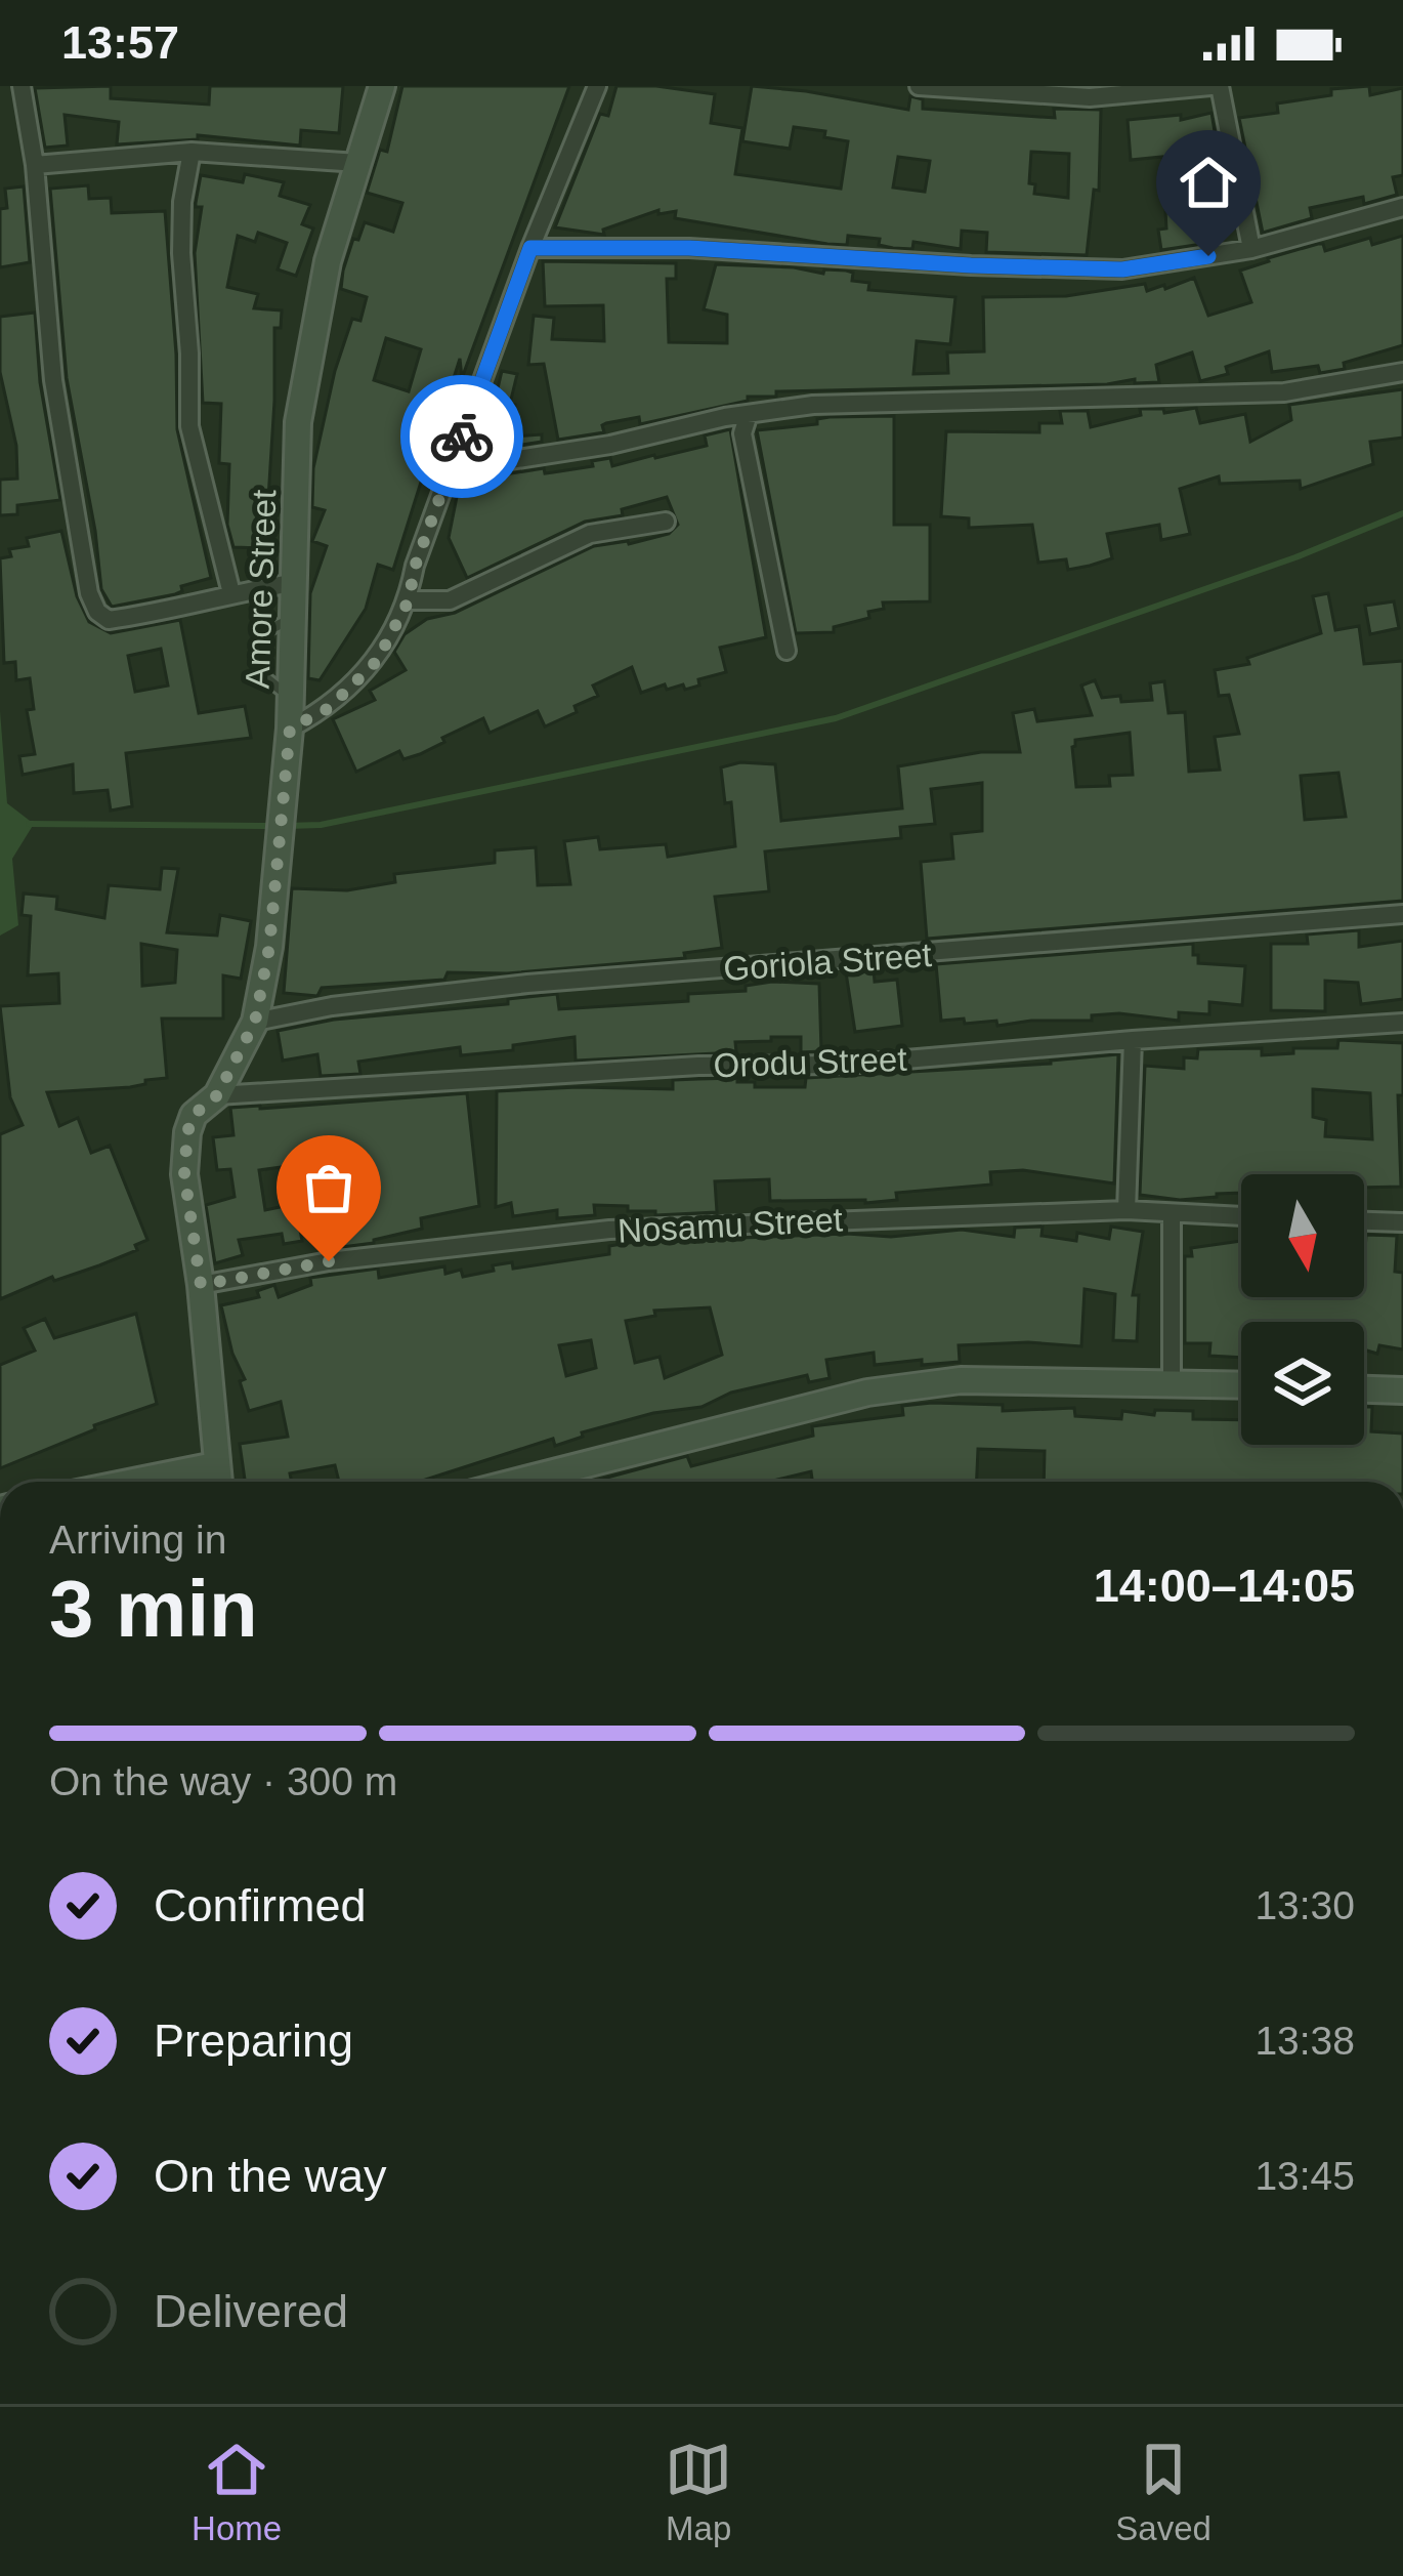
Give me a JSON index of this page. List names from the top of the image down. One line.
{"streets":{"main road":["Amore Street"],"street":["Goriola Street","Orodu Street","Nosamu Street"]},"crossings":[["Amore Street","Goriola Street"],["Amore Street","Orodu Street"],["Amore Street","Nosamu Street"]],"north":"bottom","page":{"status":"13:57","heading":["3 min","Arriving in","14:00–14:05"],"bar":"On the way · 300 m","list":[["Confirmed","13:30"],["Preparing","13:38"],["On the way","13:45"],"Delivered"],"tabs":["Home","Map","Saved"]}}
